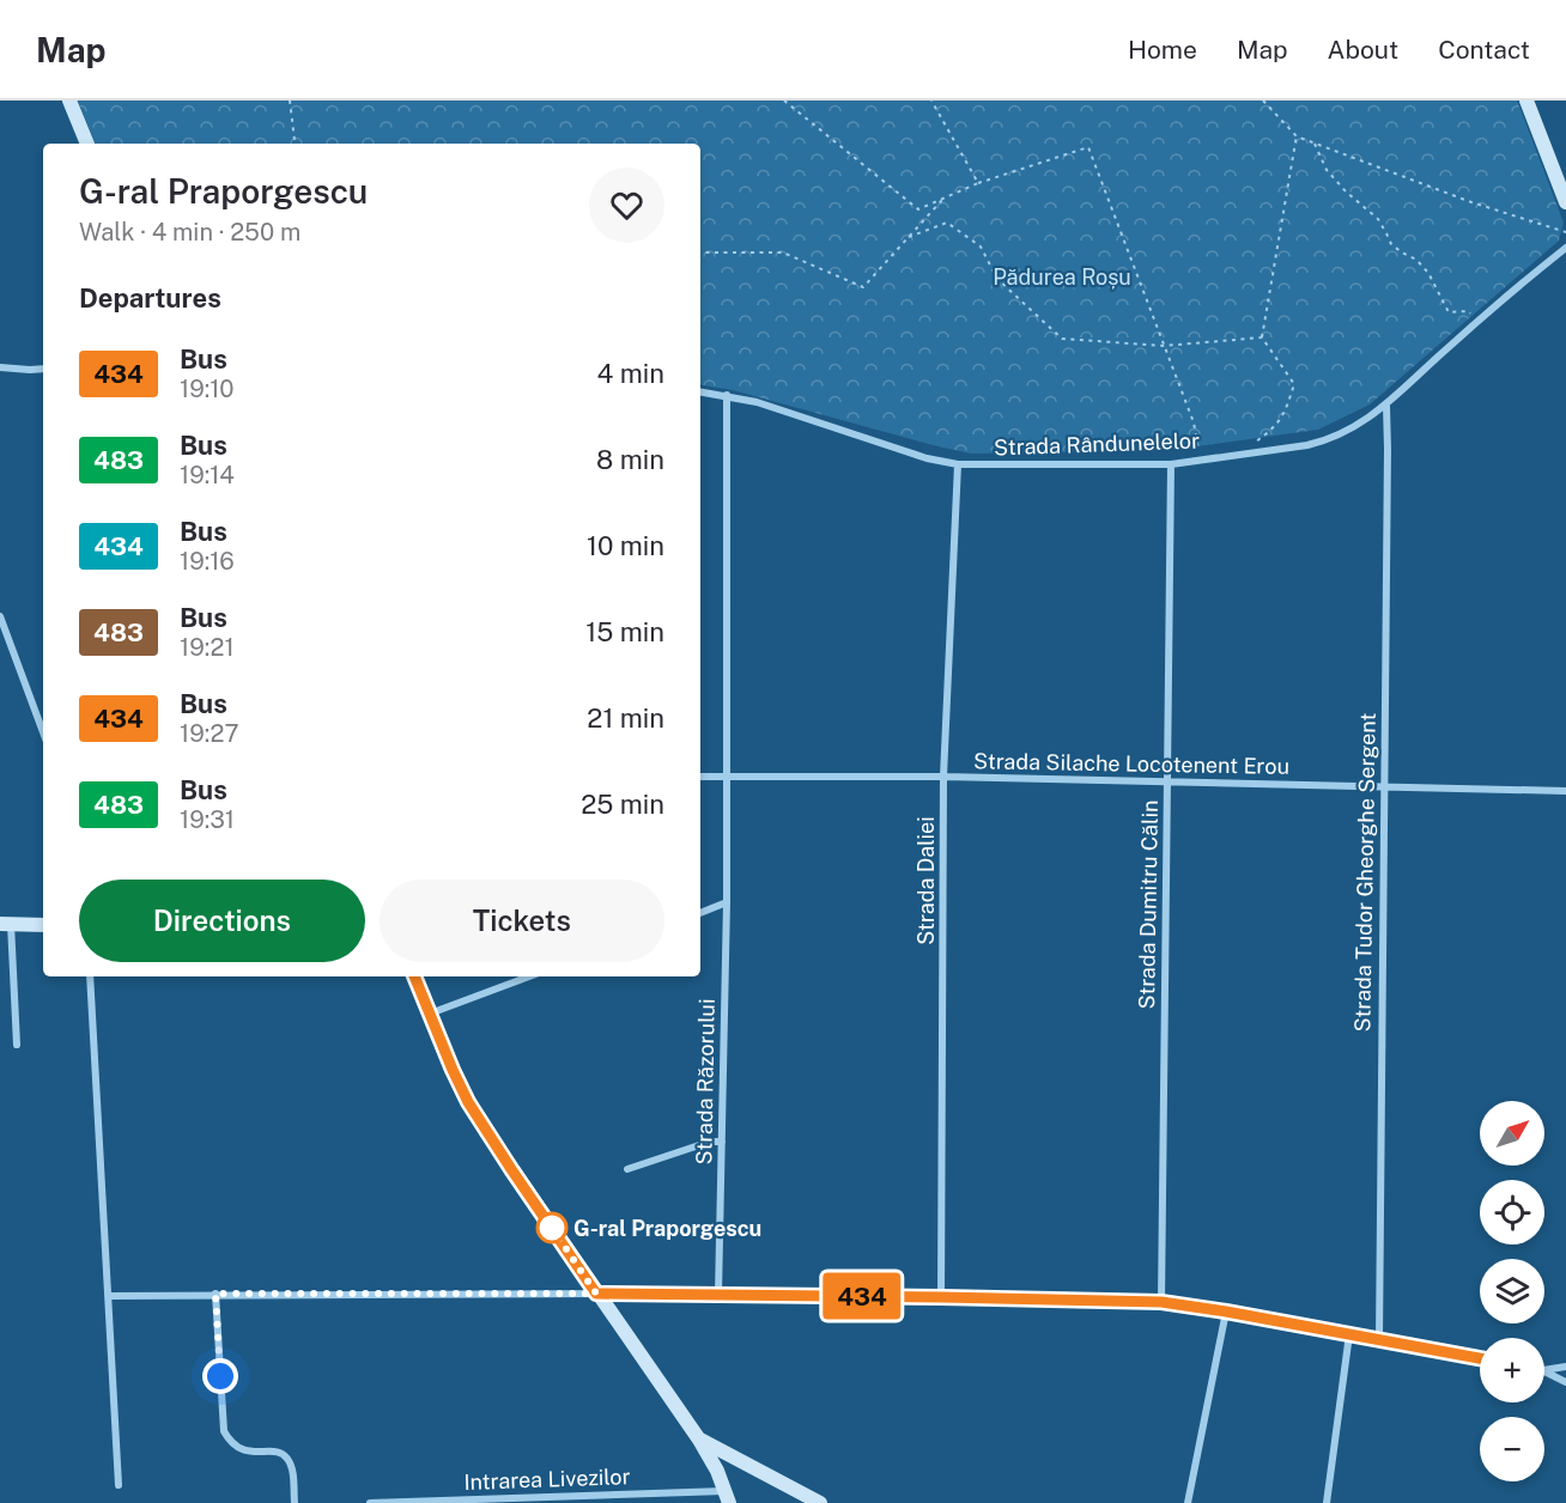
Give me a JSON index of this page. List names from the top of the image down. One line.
{"streets":{"street":["Strada Rândunelelor","Strada Silache Locotenent Erou","Strada Tudor Gheorghe Sergent","Strada Daliei","Strada Dumitru Călin","Strada Răzorului","Intrarea Livezilor"]},"crossings":[["Strada Rândunelelor","Strada Tudor Gheorghe Sergent"],["Strada Rândunelelor","Strada Daliei"],["Strada Rândunelelor","Strada Dumitru Călin"],["Strada Rândunelelor","Strada Răzorului"],["Strada Silache Locotenent Erou","Strada Tudor Gheorghe Sergent"],["Strada Silache Locotenent Erou","Strada Daliei"],["Strada Silache Locotenent Erou","Strada Dumitru Călin"],["Strada Silache Locotenent Erou","Strada Răzorului"]],"parks":["Pădurea Roșu"],"places":["G-ral Praporgescu"],"lines":["bus line 434"],"north":"top right","page":{"header":"Map","nav":["Home","Map","About","Contact"],"on_map":"434","heading":[["G-ral Praporgescu","Walk · 4 min · 250 m"],"Departures"],"list":[{"mark":"434","name":"Bus","note":"19:10","value":"4 min"},{"mark":"483","name":"Bus","note":"19:14","value":"8 min"},{"mark":"434","name":"Bus","note":"19:16","value":"10 min"},{"mark":"483","name":"Bus","note":"19:21","value":"15 min"},{"mark":"434","name":"Bus","note":"19:27","value":"21 min"},{"mark":"483","name":"Bus","note":"19:31","value":"25 min"}],"buttons":["Directions","Tickets"],"map_buttons":["+","−"]}}
